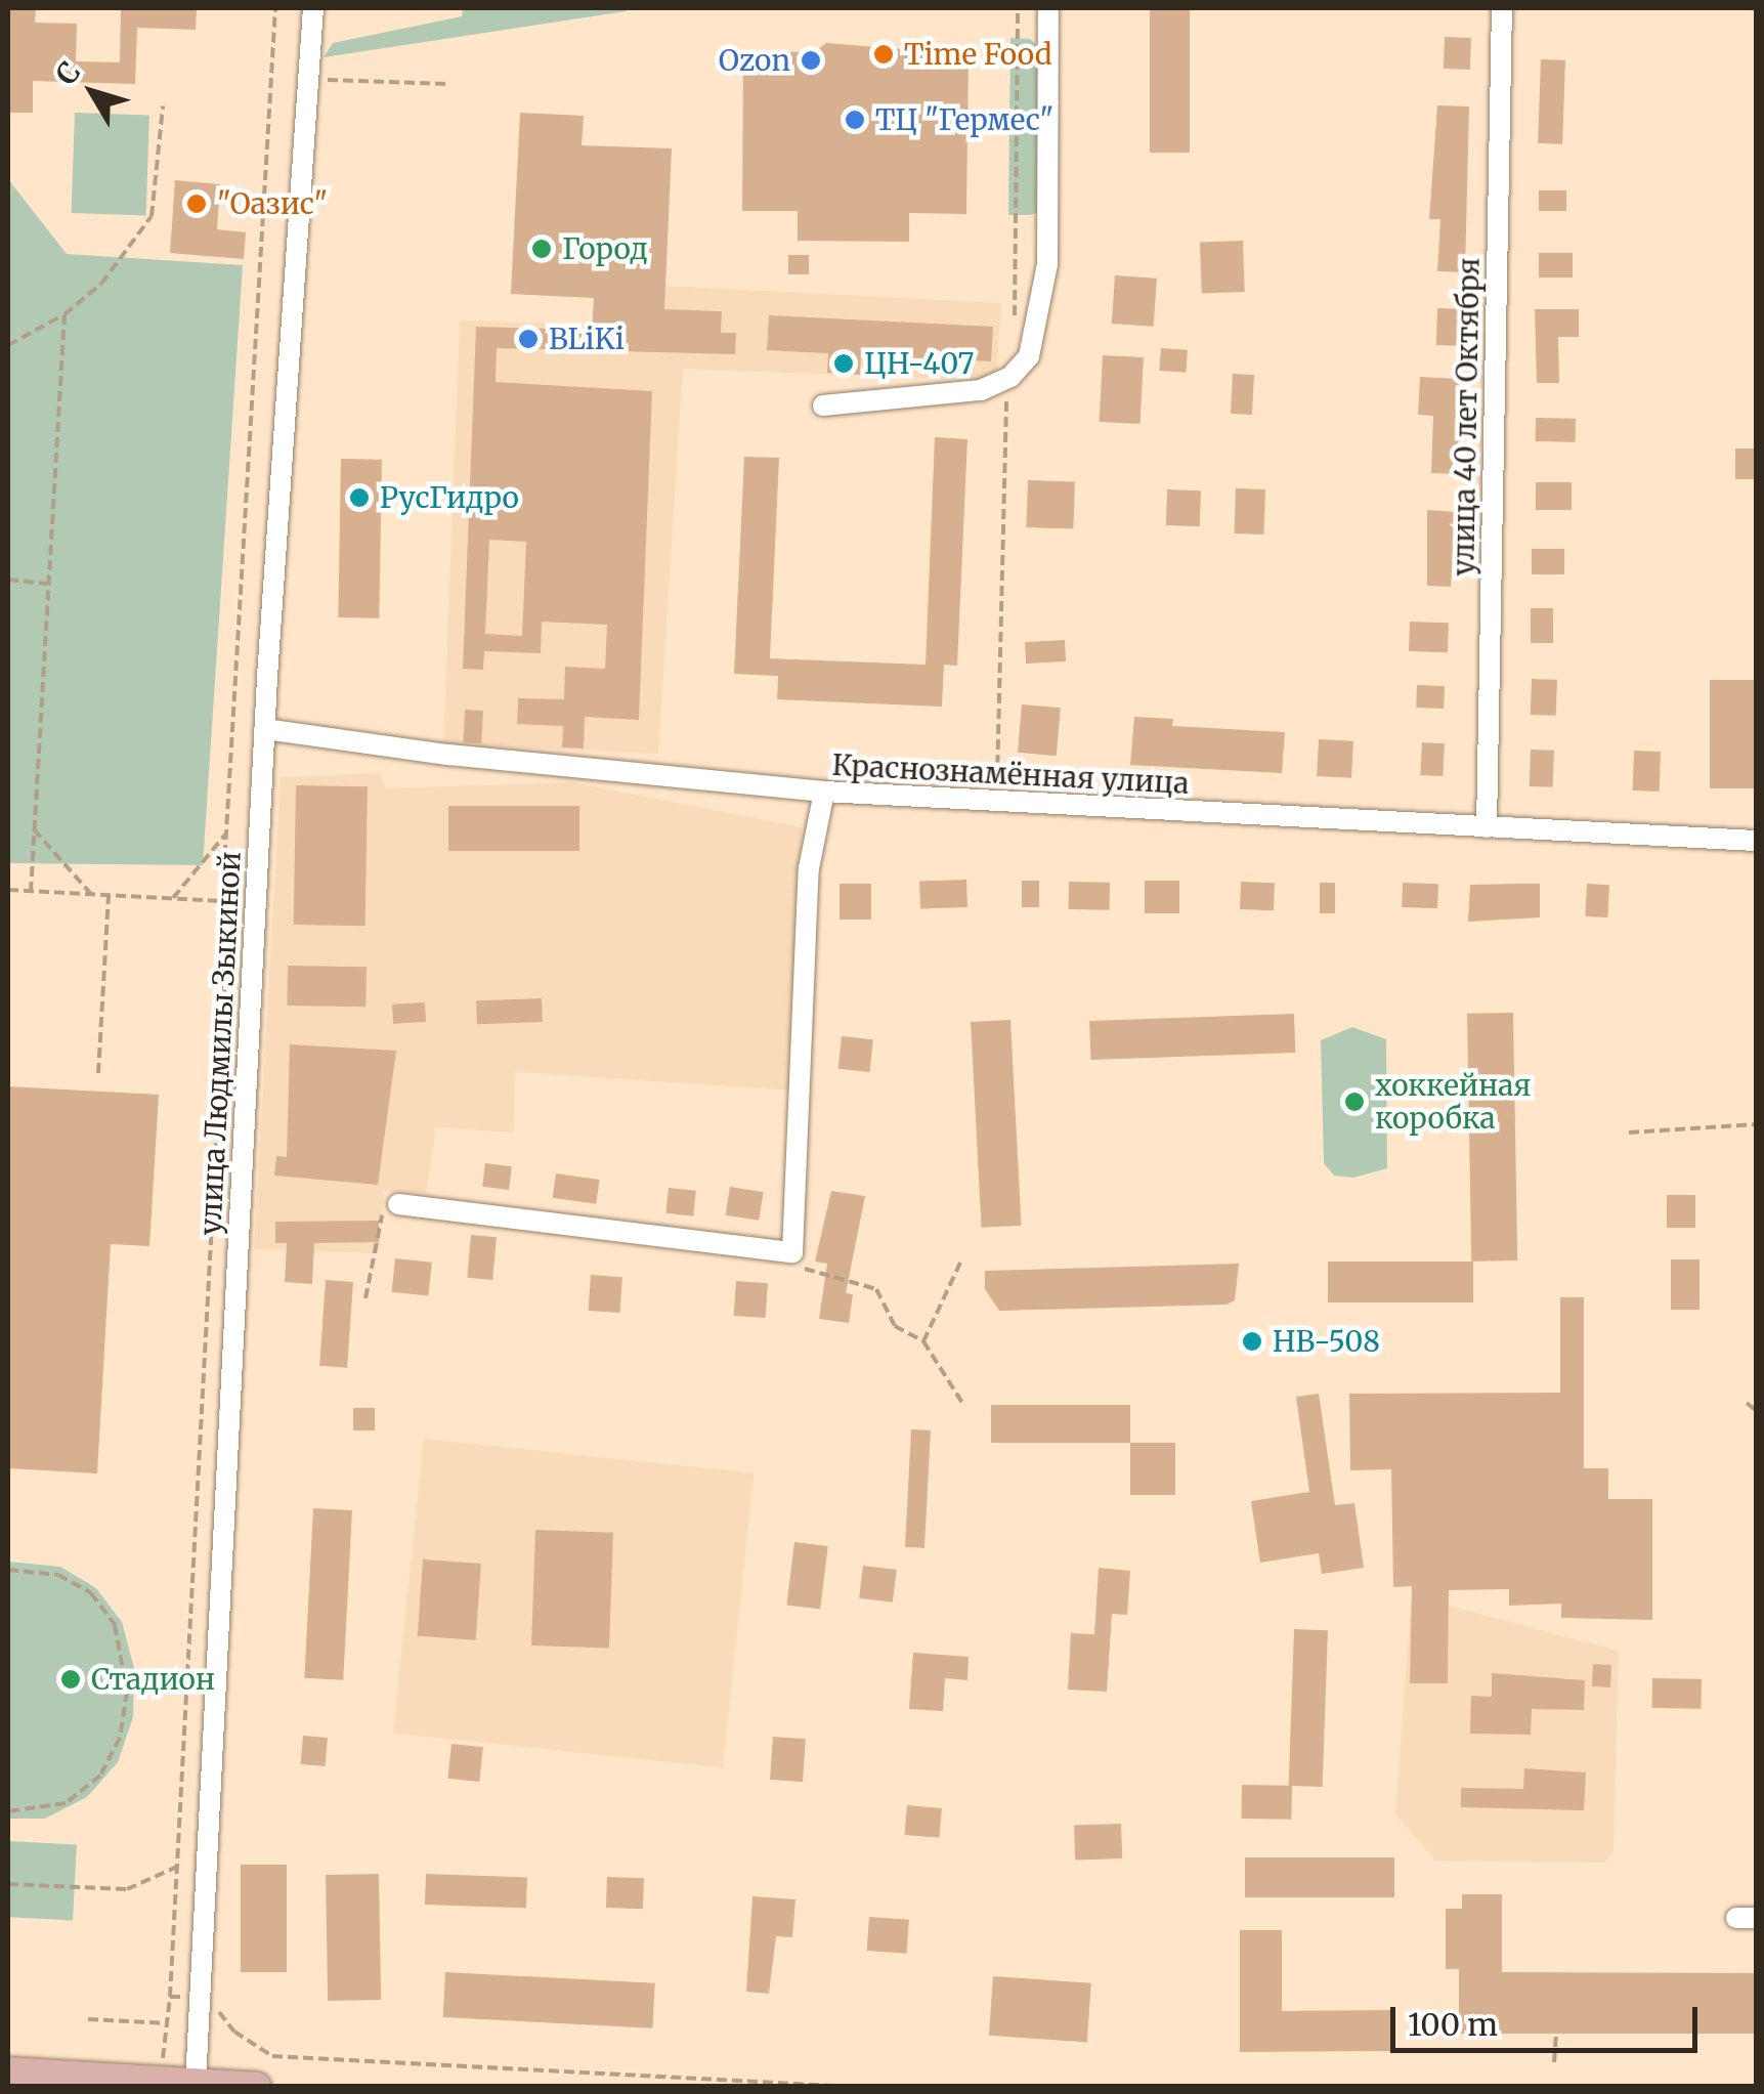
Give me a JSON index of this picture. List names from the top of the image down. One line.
{"streets":{"street":["улица 40 лет Октября","Краснознамённая улица","улица Людмилы Зыкиной"]},"crossings":[["улица 40 лет Октября","Краснознамённая улица"],["Краснознамённая улица","улица Людмилы Зыкиной"]],"places":["Time Food","Ozon","ТЦ \"Гермес\"","\"Оазис\"","Город","BLiKi","ЦН-407","РусГидро","хоккейная коробка","НВ-508","Стадион"],"scale_bar":"100 m","north":"top left"}
